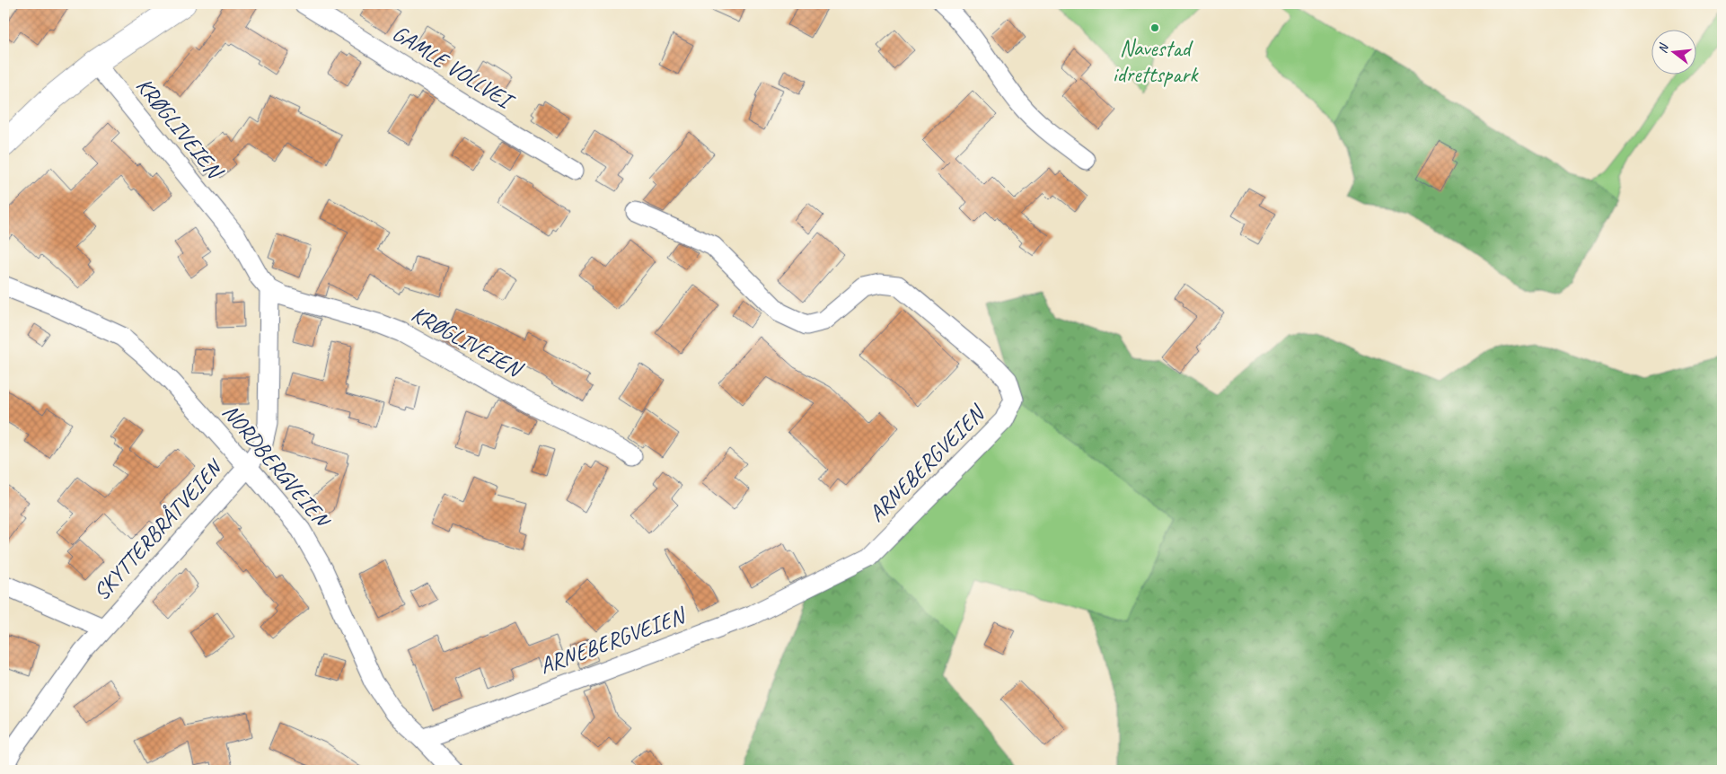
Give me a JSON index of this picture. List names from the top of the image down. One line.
{"streets":{"street":["GAMLE VOLLVEI","KRØGLIVEIEN","ARNEBERGVEIEN","NORDBERGVEIEN","SKYTTERBRÅTVEIEN"]},"crossings":[["ARNEBERGVEIEN","NORDBERGVEIEN"],["NORDBERGVEIEN","SKYTTERBRÅTVEIEN"]],"places":["Navestad idrettspark"],"north":"left"}
